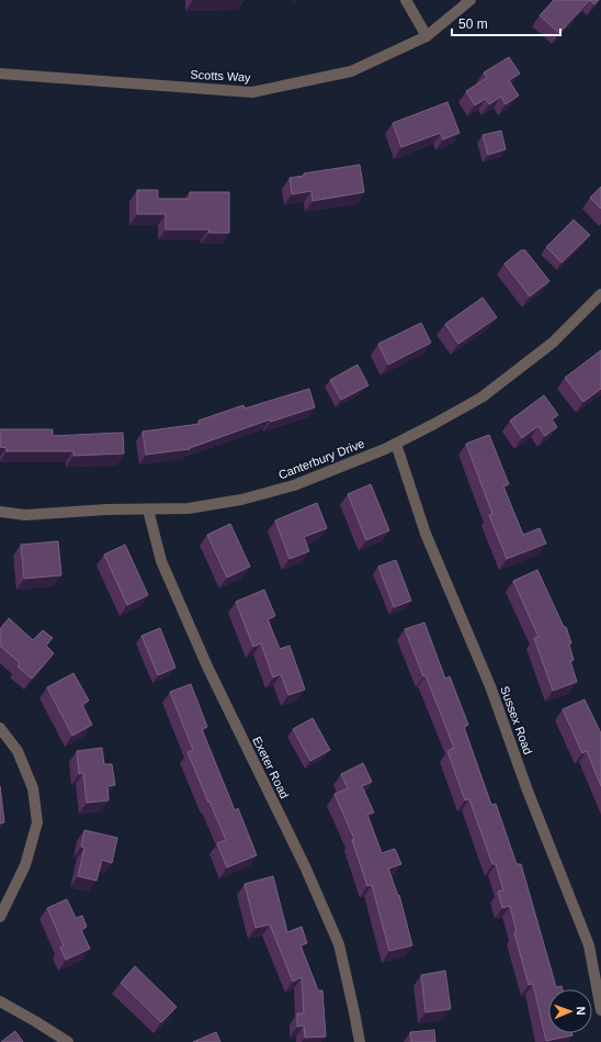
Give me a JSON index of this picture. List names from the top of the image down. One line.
{"streets":{"street":["Scotts Way","Canterbury Drive","Sussex Road","Exeter Road"]},"crossings":[["Canterbury Drive","Sussex Road"],["Canterbury Drive","Exeter Road"]],"scale_bar":"50 m","north":"right"}
